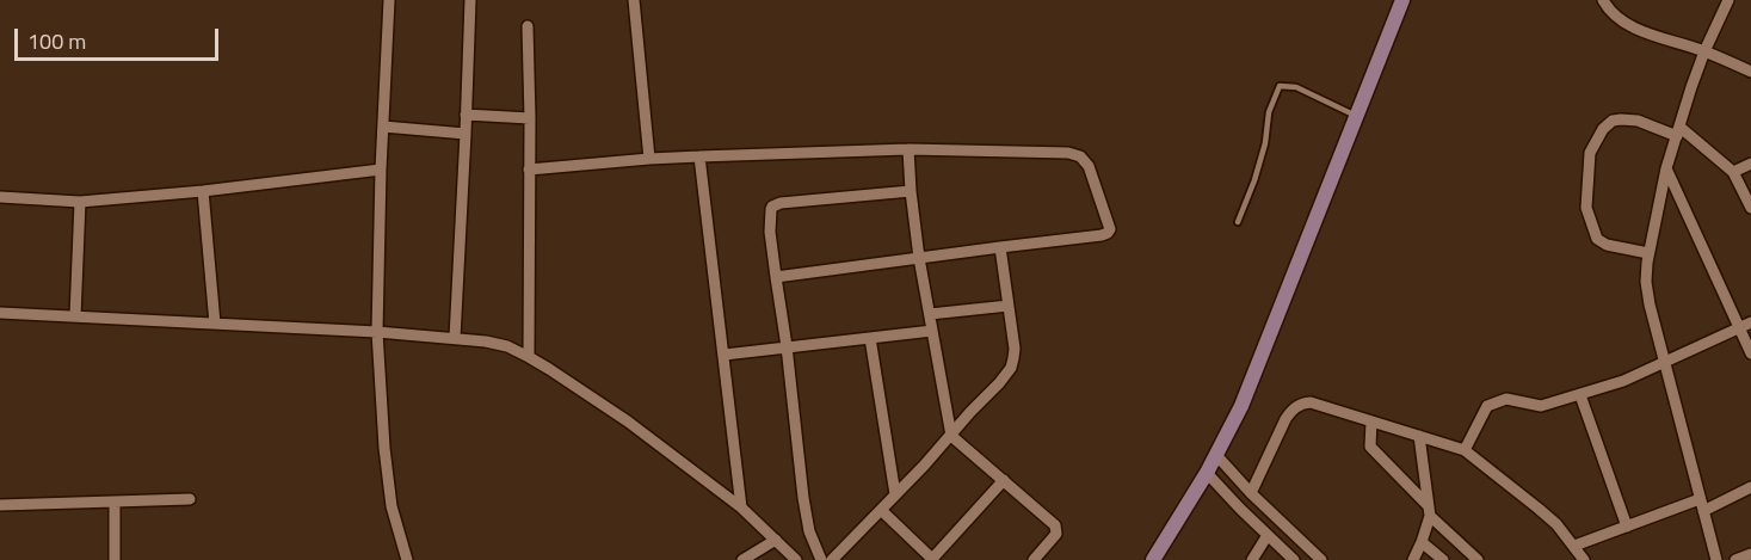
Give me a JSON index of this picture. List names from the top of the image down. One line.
{"scale_bar":"100 m"}
